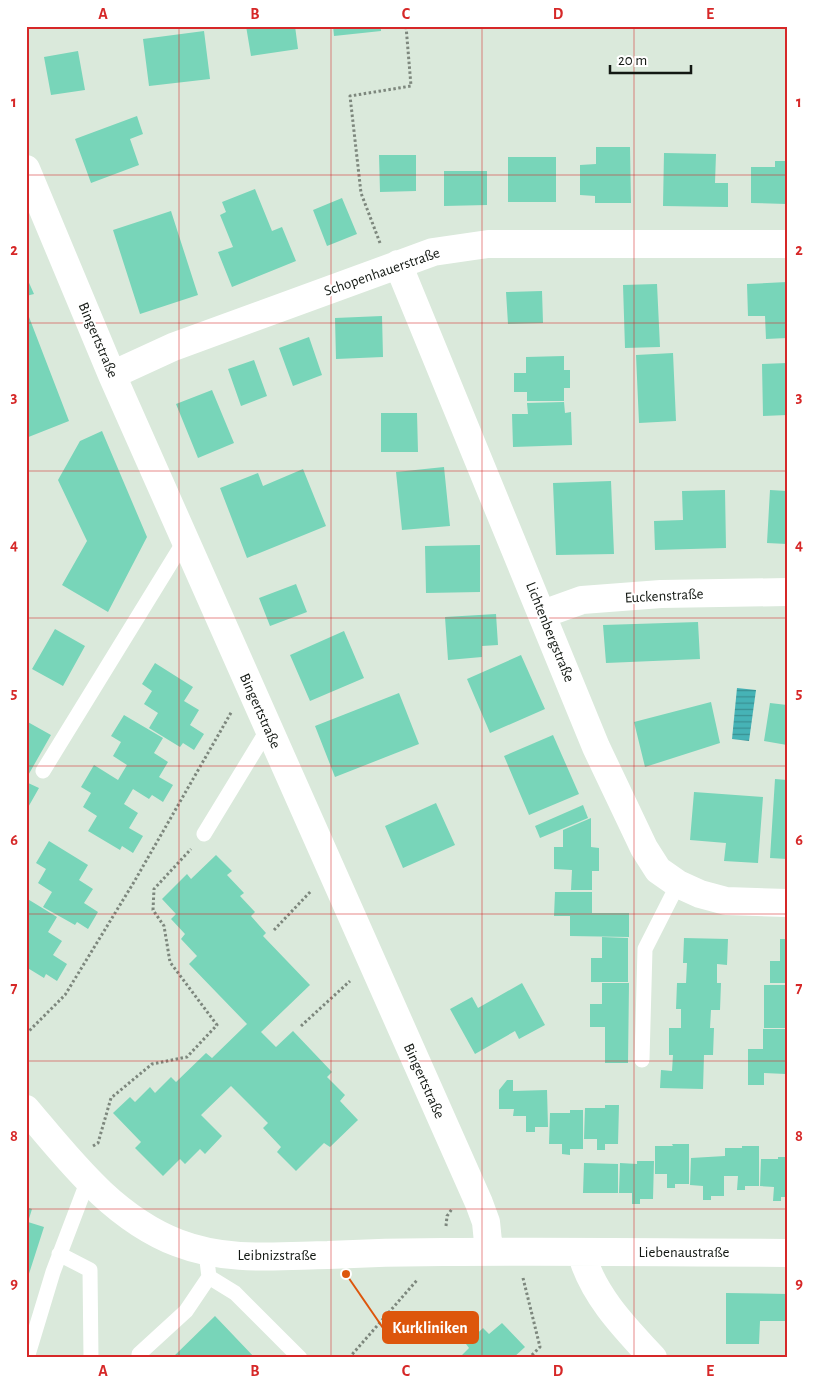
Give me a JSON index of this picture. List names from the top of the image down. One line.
{"streets":{"street":["Schopenhauerstraße","Bingertstraße","Euckenstraße","Lichtenbergstraße","Liebenaustraße","Leibnizstraße"]},"crossings":[["Schopenhauerstraße","Bingertstraße"],["Schopenhauerstraße","Lichtenbergstraße"],["Bingertstraße","Leibnizstraße"],["Euckenstraße","Lichtenbergstraße"],["Liebenaustraße","Leibnizstraße"]],"places":["Kurkliniken"],"scale_bar":"20 m","grid":{"columns":["A","B","C","D","E"],"rows":["1","2","3","4","5","6","7","8","9"]}}
